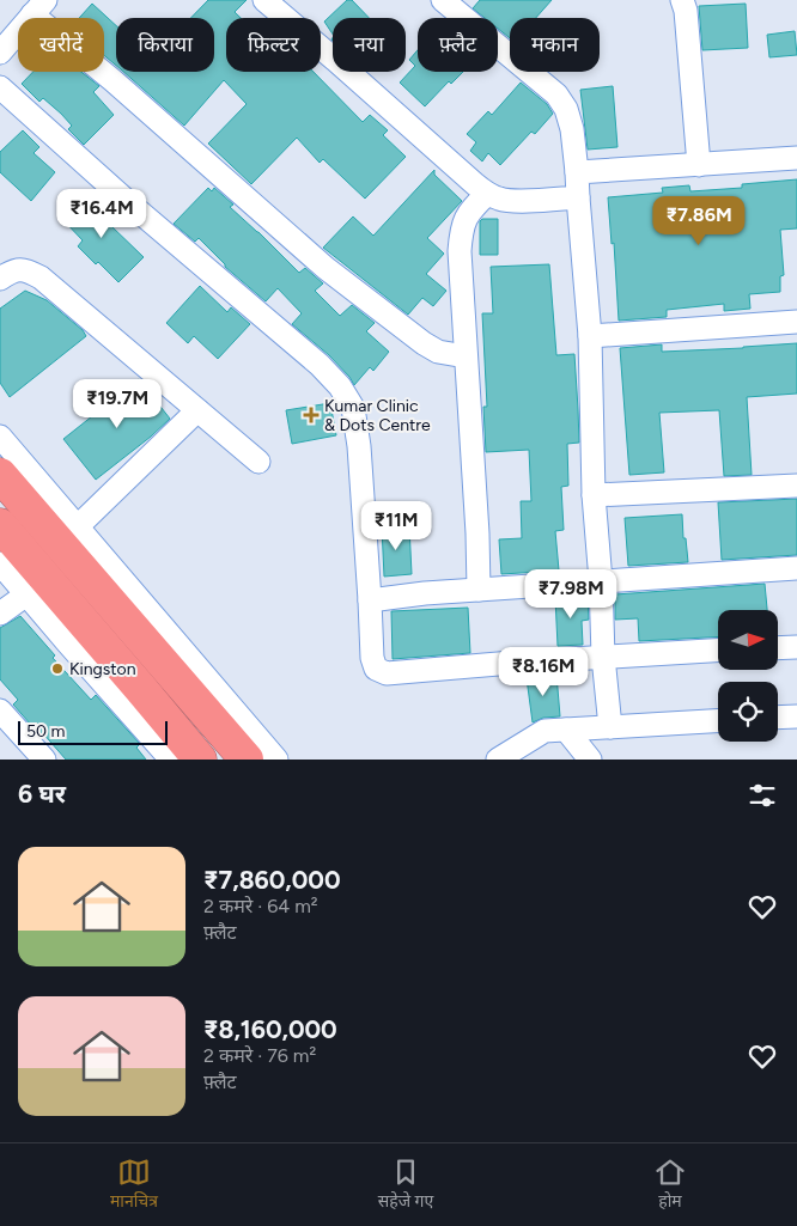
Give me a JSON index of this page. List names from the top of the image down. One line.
{"places":{"health":["Kumar Clinic & Dots Centre"],"other":["Kingston"]},"scale_bar":"50 m","north":"right","page":{"chip":["खरीदें","किराया","फ़िल्टर","नया","फ़्लैट","मकान"],"price":["₹16.4M","₹7.86M","₹19.7M","₹11M","₹7.98M","₹8.16M"],"scale":"50 m","heading":"6 घर","list":[{"name":"₹7,860,000","note":"2 कमरे · 64 m² · फ़्लैट"},{"name":"₹8,160,000","note":"2 कमरे · 76 m² · फ़्लैट"}],"tabs":["मानचित्र","सहेजे गए","होम"]}}
